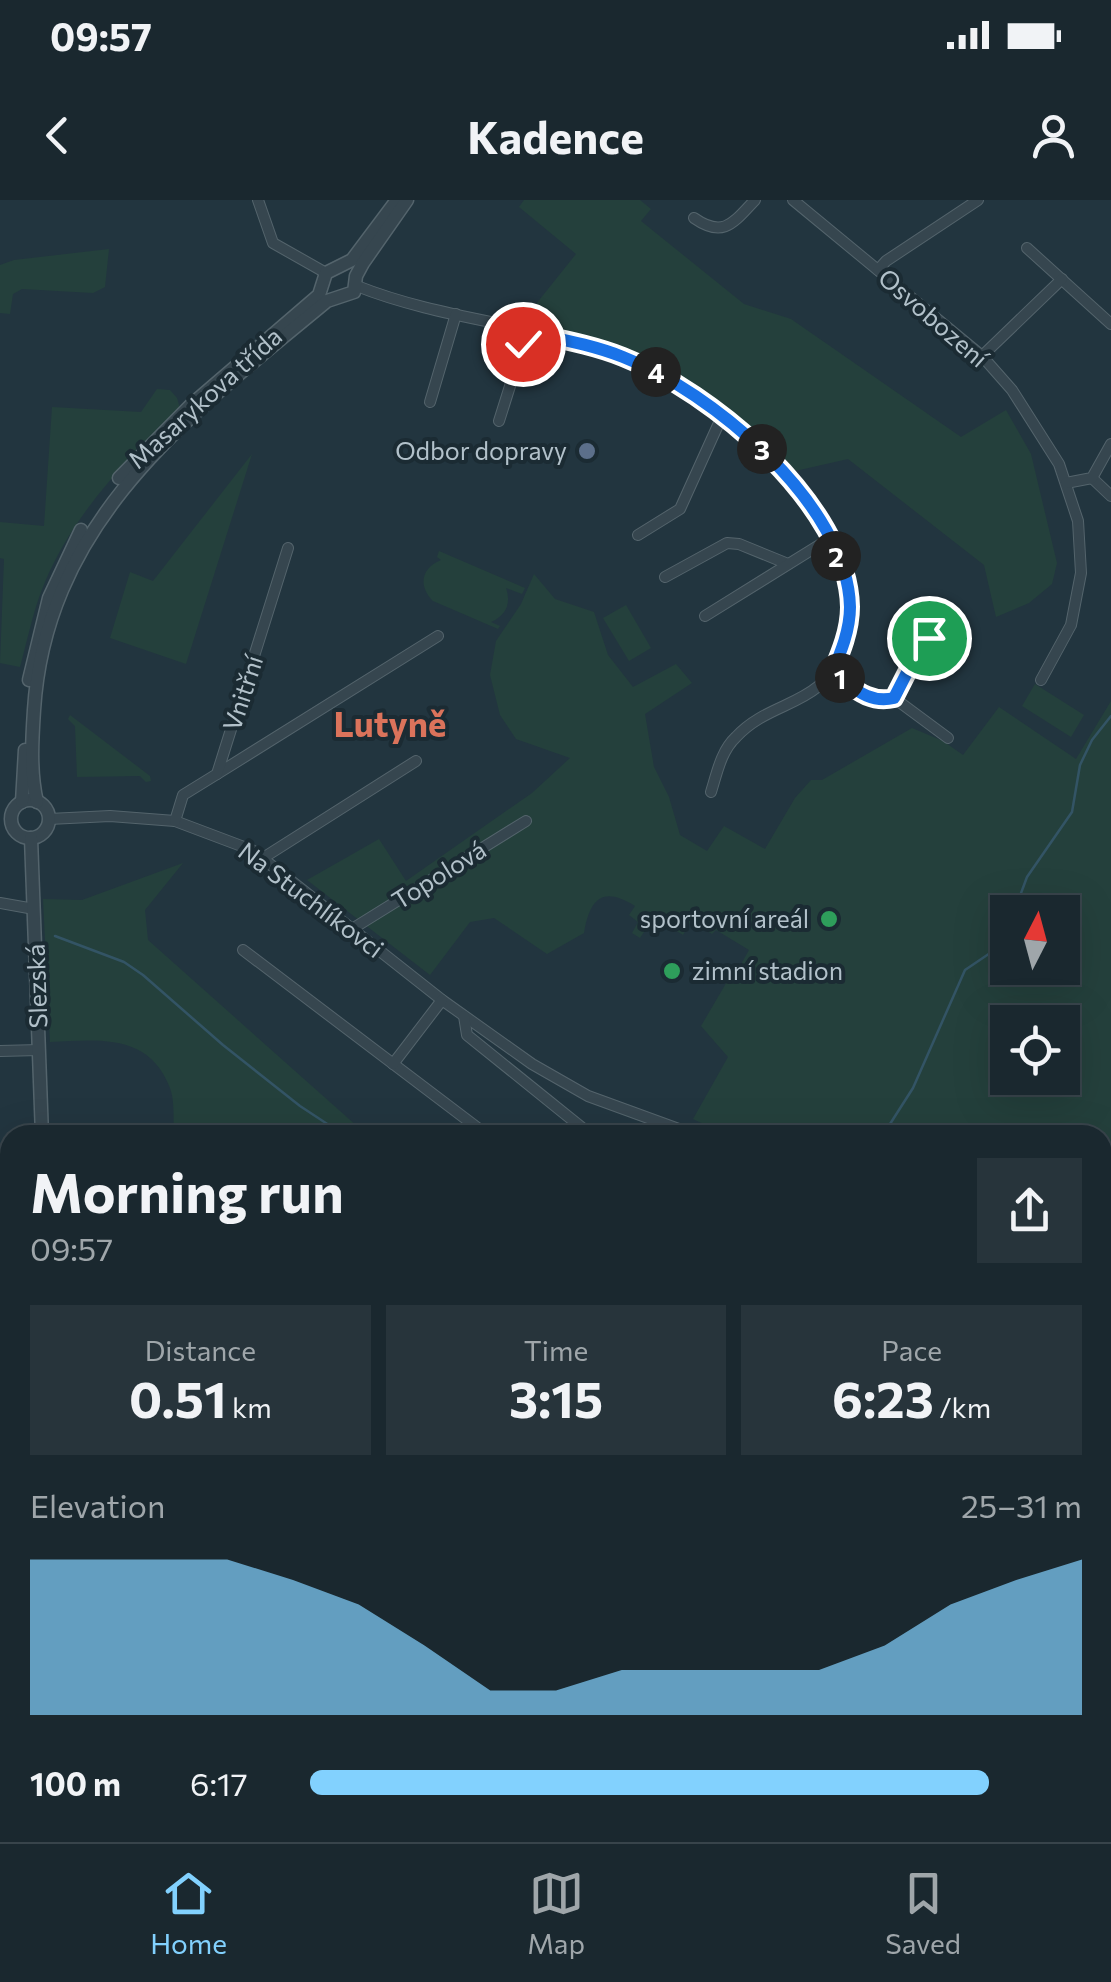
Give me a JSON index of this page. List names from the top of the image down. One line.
{"streets":{"street":["Osvobození","Masarykova třída","Vnitřní","Topolová","Na Stuchlíkovci","Slezská"]},"crossings":[["Masarykova třída","Na Stuchlíkovci"],["Masarykova třída","Slezská"],["Topolová","Na Stuchlíkovci"],["Na Stuchlíkovci","Slezská"]],"districts":["Lutyně"],"places":["Odbor dopravy","sportovní areál","zimní stadion"],"north":"top","page":{"status":"09:57","header":"Kadence","pins":["4","3","2","1"],"heading":["Morning run","09:57"],"stats":[["Distance","0.51 km"],["Time","3:15"],["Pace","6:23 /km"]],"chart":["Elevation","25–31 m"],"list":[{"name":"100 m","note":"6:17"}],"tabs":["Home","Map","Saved"]}}
